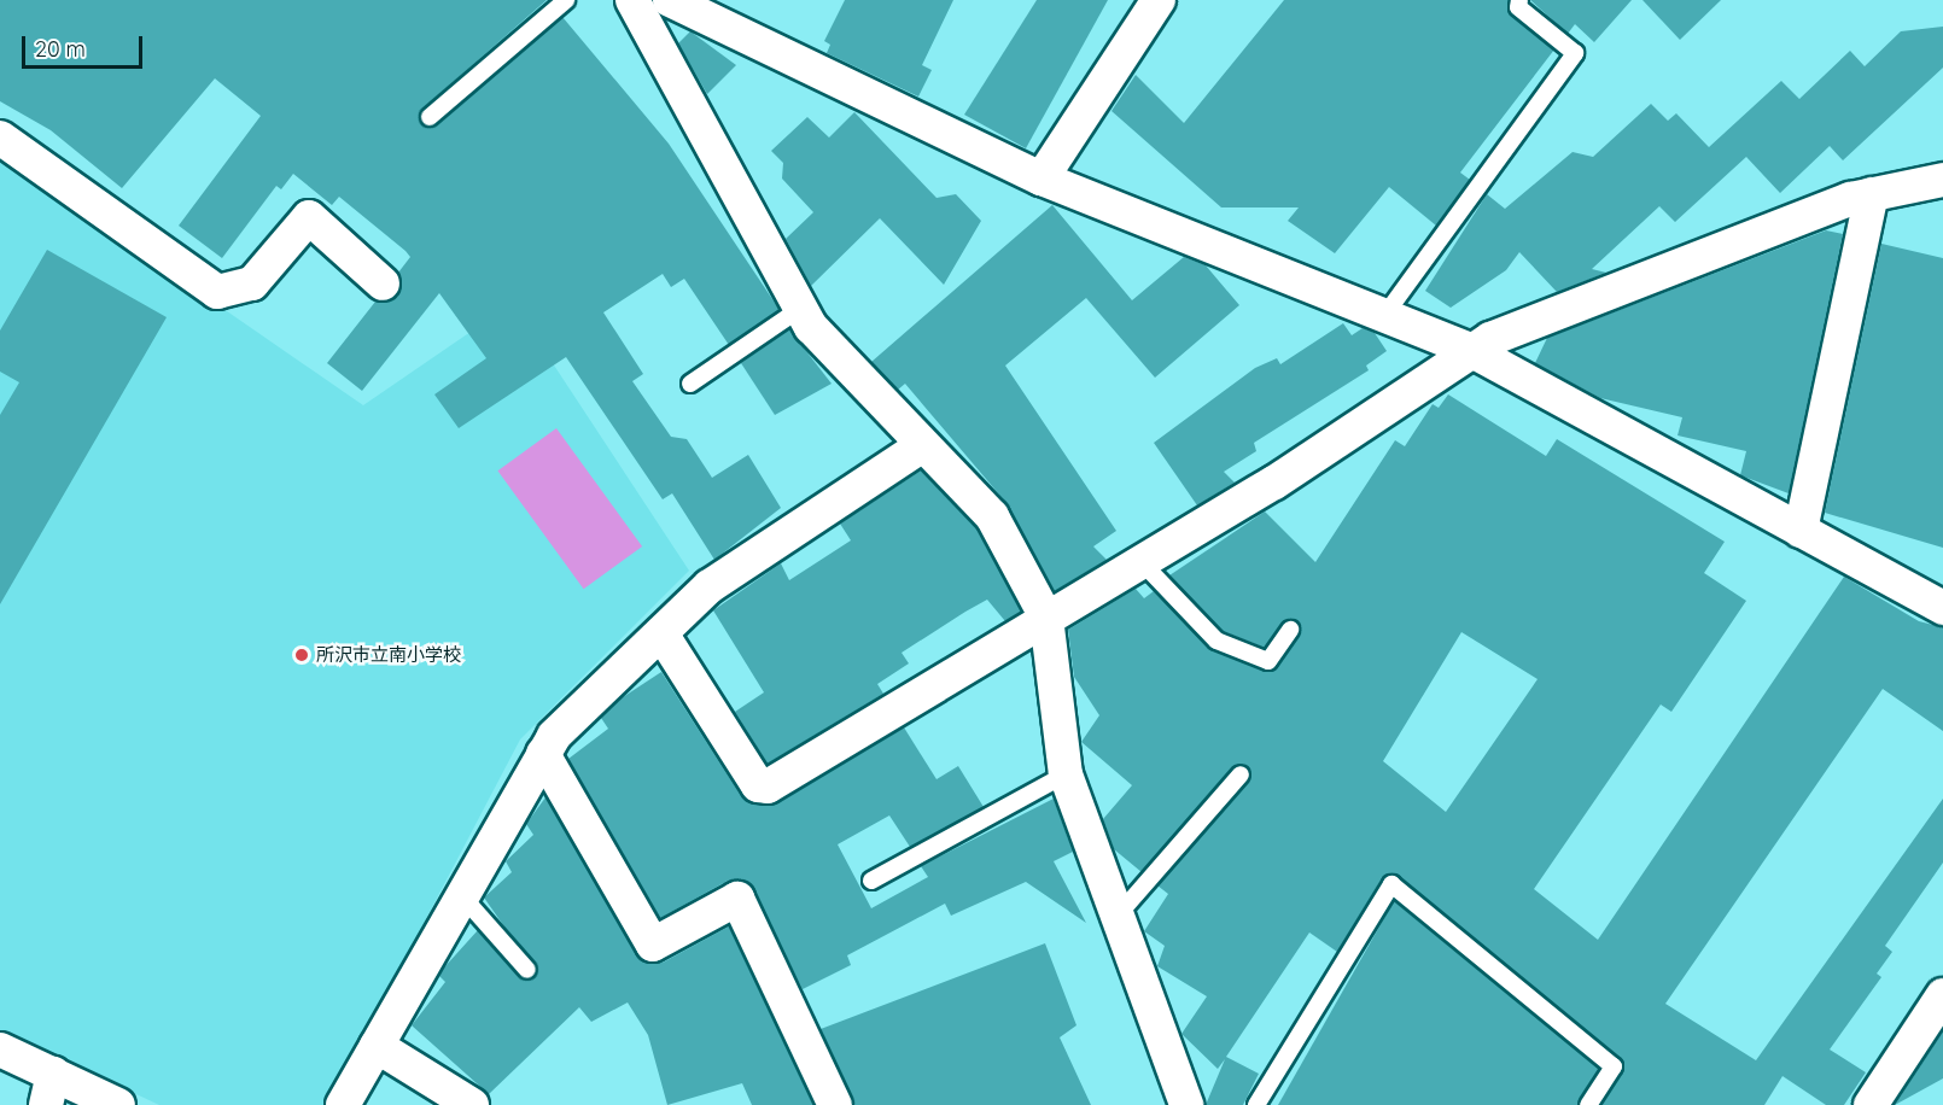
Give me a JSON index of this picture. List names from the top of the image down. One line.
{"places":["所沢市立南小学校"],"scale_bar":"20 m"}
